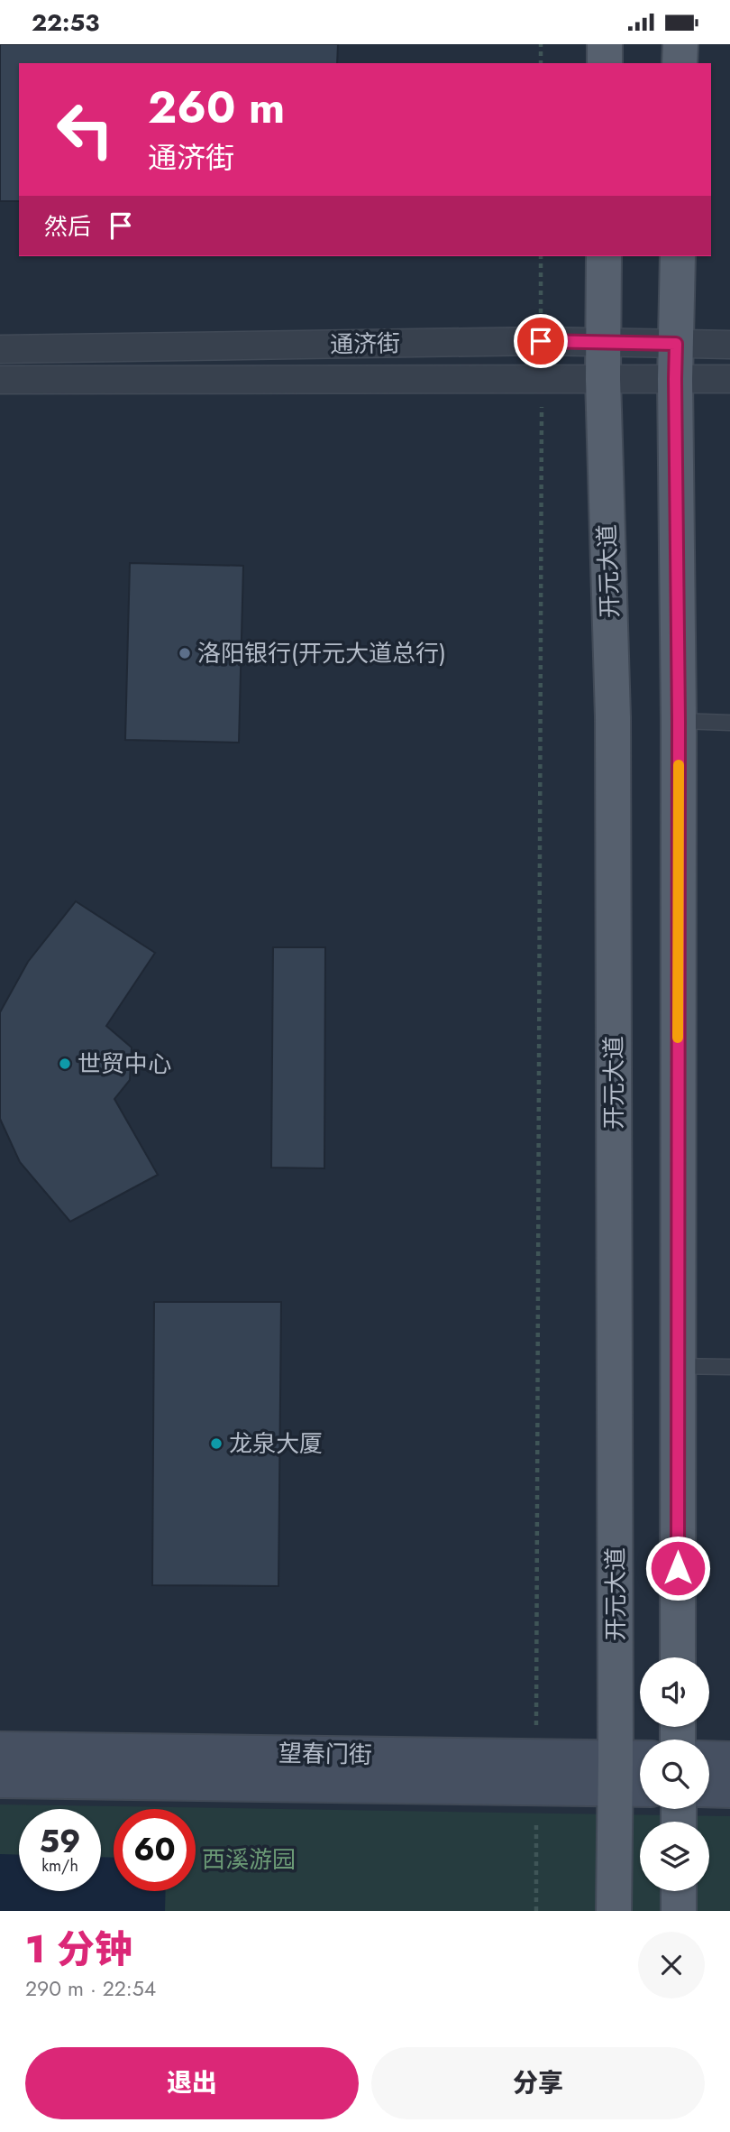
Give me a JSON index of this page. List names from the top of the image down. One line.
{"streets":{"main road":["开元大道"],"street":["通济街","望春门街"]},"crossings":[["通济街","开元大道"],["开元大道","望春门街"]],"parks":["西溪游园"],"places":["洛阳银行(开元大道总行)","世贸中心","龙泉大厦"],"page":{"status":"22:53","turn":["260 m","通济街"],"then":"然后","speed":"59 km/h","limit":"60","heading":["1 分钟","290 m · 22:54"],"buttons":["退出","分享"]}}
